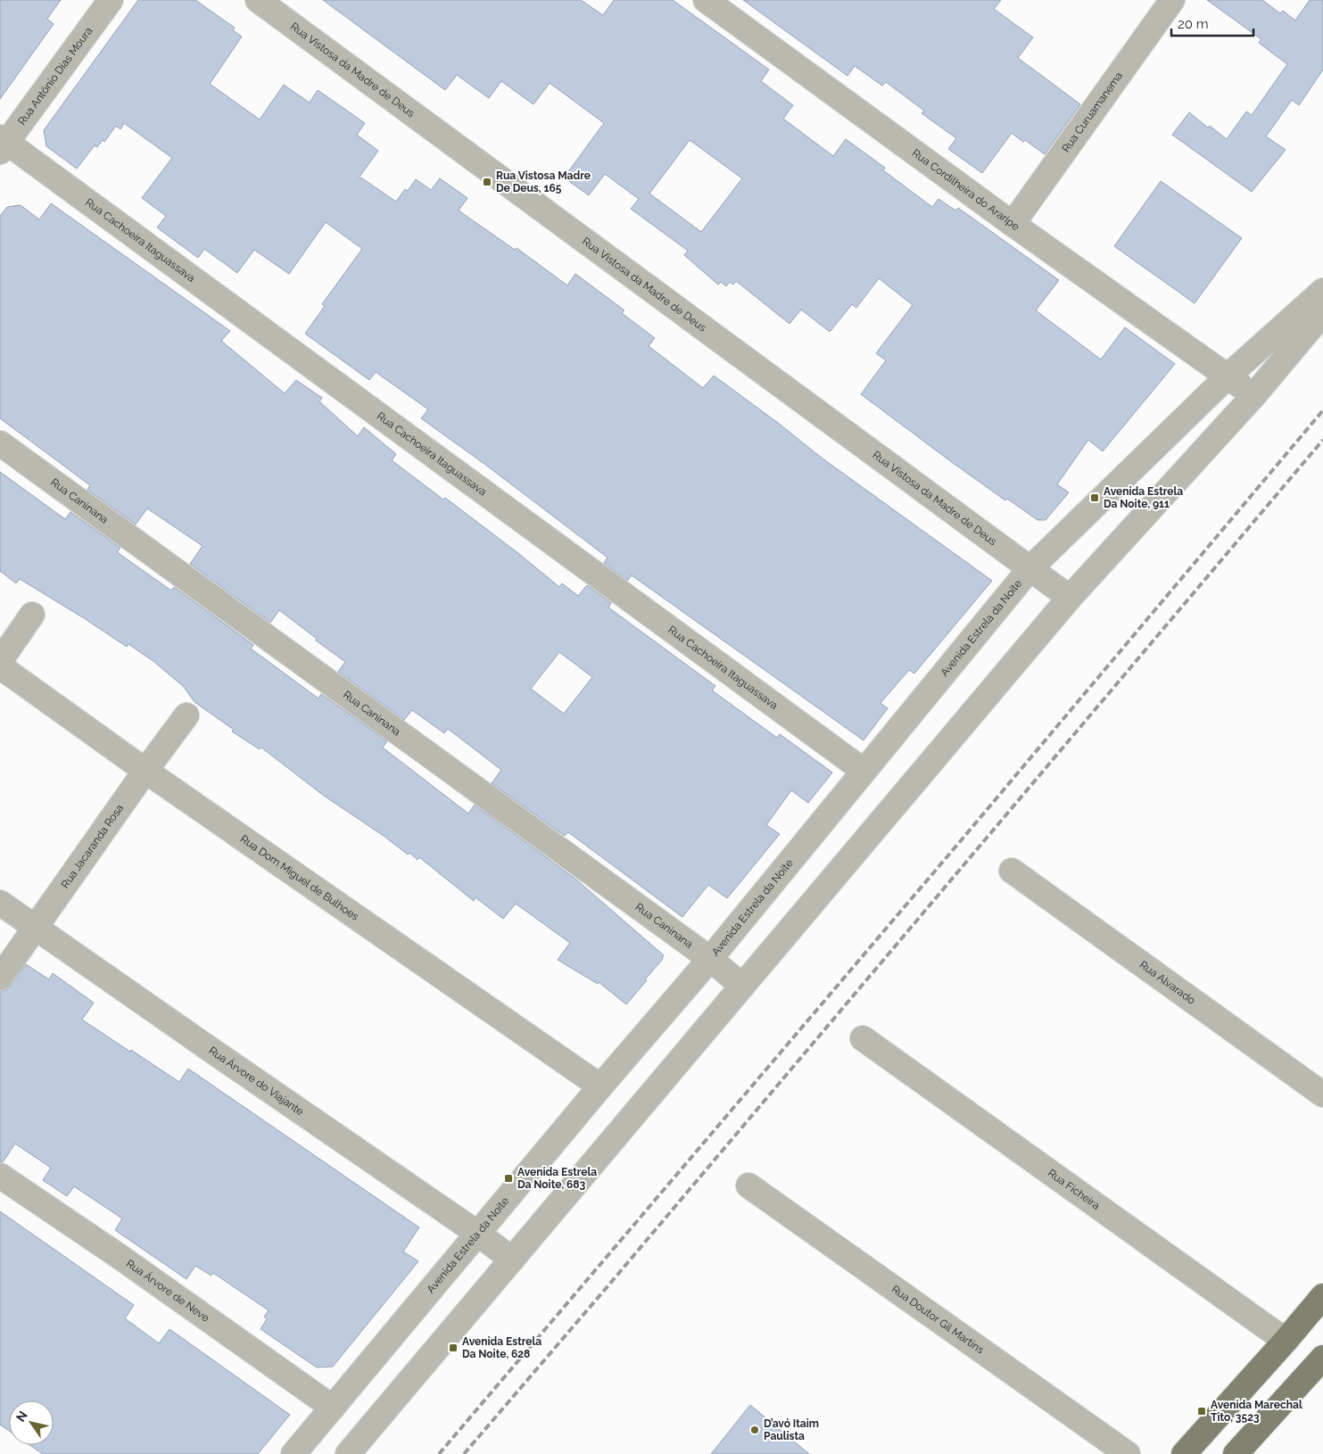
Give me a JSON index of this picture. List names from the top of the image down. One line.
{"streets":{"street":["Rua Vistosa da Madre de Deus","Rua Antônio Dias Moura","Rua Curuamanema","Rua Cordilheira do Araripe","Rua Cachoeira Itaguassava","Rua Caninana","Avenida Estrela da Noite","Rua Jacaranda Rosa","Rua Dom Miguel de Bulhoes","Rua Alvarado","Rua Árvore do Viajante","Rua Ficheira","Rua Árvore de Neve","Rua Doutor Gil Martins"]},"crossings":[["Rua Vistosa da Madre de Deus","Avenida Estrela da Noite"],["Rua Antônio Dias Moura","Rua Cachoeira Itaguassava"],["Rua Curuamanema","Rua Cordilheira do Araripe"],["Rua Cordilheira do Araripe","Avenida Estrela da Noite"],["Rua Cachoeira Itaguassava","Avenida Estrela da Noite"],["Rua Caninana","Avenida Estrela da Noite"],["Avenida Estrela da Noite","Rua Dom Miguel de Bulhoes"],["Avenida Estrela da Noite","Rua Árvore do Viajante"],["Avenida Estrela da Noite","Rua Árvore de Neve"],["Rua Jacaranda Rosa","Rua Dom Miguel de Bulhoes"],["Rua Jacaranda Rosa","Rua Árvore do Viajante"]],"places":{"transit":["Rua Vistosa Madre De Deus, 165","Avenida Estrela Da Noite, 911","Avenida Estrela Da Noite, 683","Avenida Estrela Da Noite, 628","Avenida Marechal Tito, 3523"],"other":["D’avó Itaim Paulista"]},"scale_bar":"20 m","north":"top left"}
